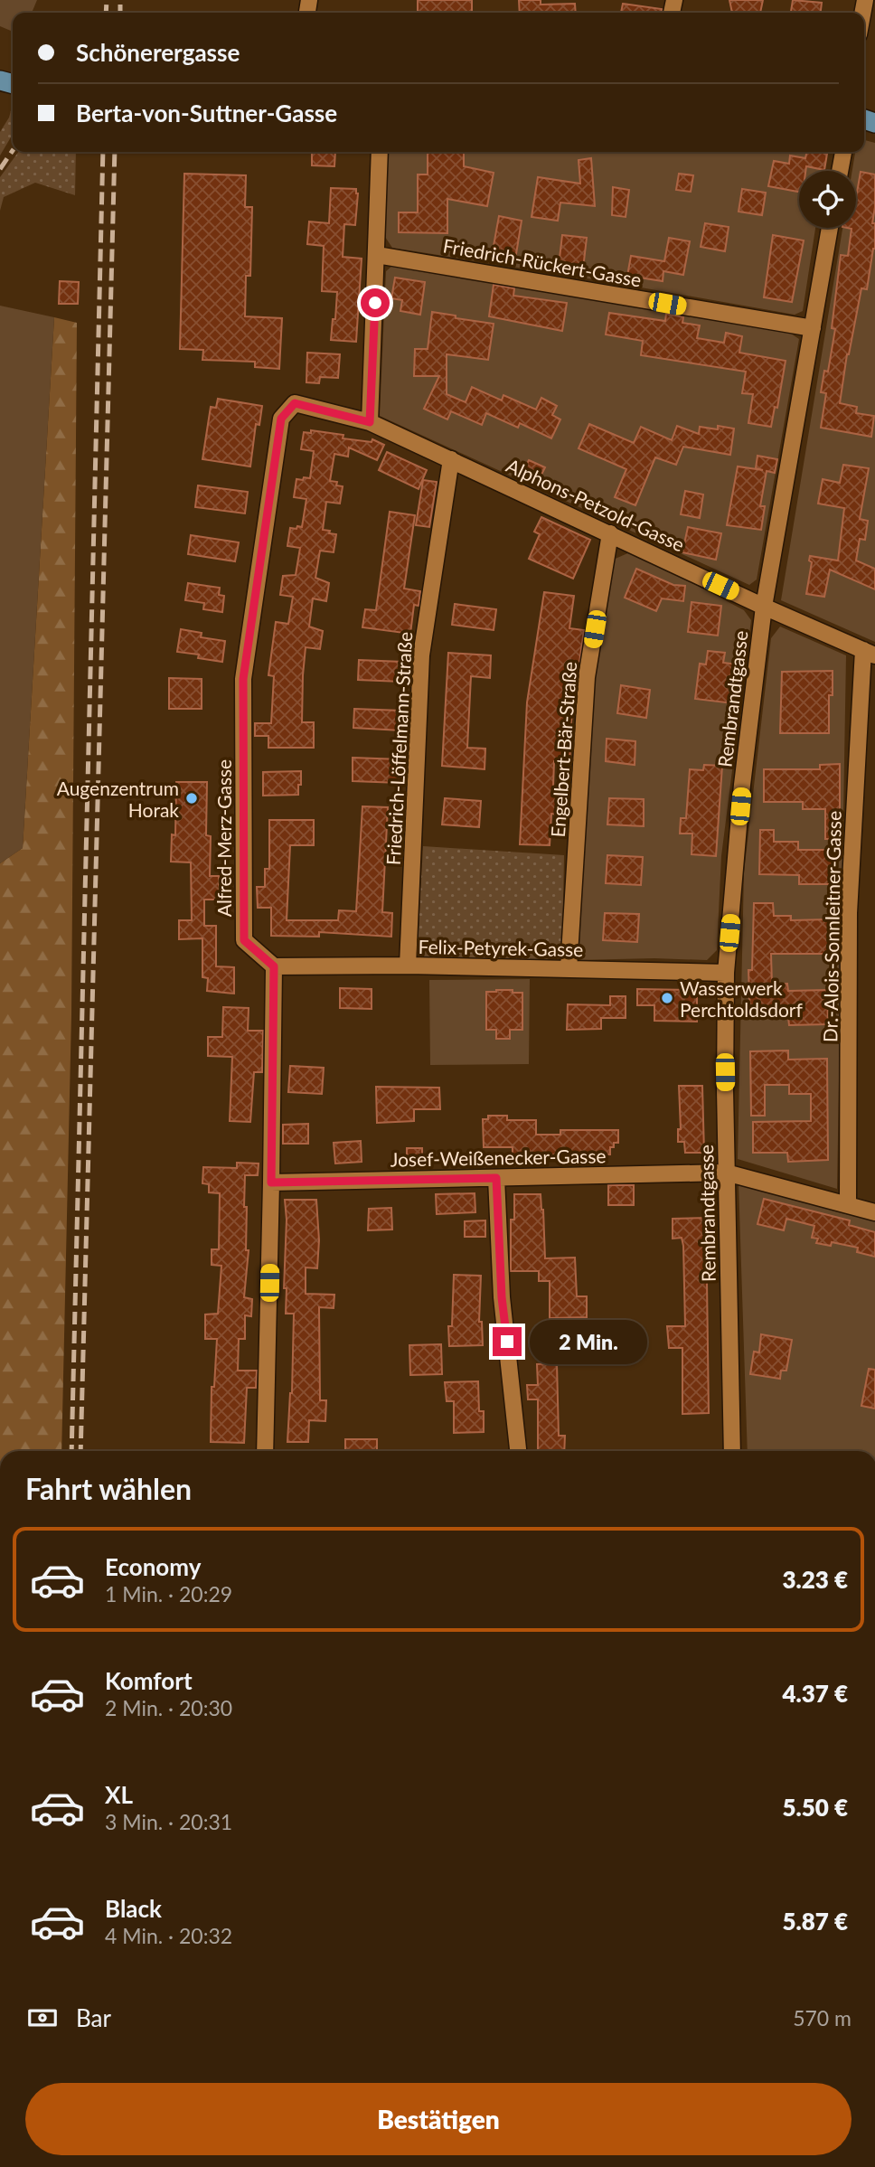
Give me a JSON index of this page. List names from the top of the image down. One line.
{"streets":{"street":["Friedrich-Rückert-Gasse","Alphons-Petzold-Gasse","Rembrandtgasse","Friedrich-Löffelmann-Straße","Engelbert-Bär-Straße","Alfred-Merz-Gasse","Dr.-Alois-Sonnleitner-Gasse","Felix-Petyrek-Gasse","Josef-Weißenecker-Gasse"]},"crossings":[["Friedrich-Rückert-Gasse","Rembrandtgasse"],["Alphons-Petzold-Gasse","Rembrandtgasse"],["Alphons-Petzold-Gasse","Friedrich-Löffelmann-Straße"],["Alphons-Petzold-Gasse","Engelbert-Bär-Straße"],["Alphons-Petzold-Gasse","Alfred-Merz-Gasse"],["Alphons-Petzold-Gasse","Dr.-Alois-Sonnleitner-Gasse"],["Rembrandtgasse","Felix-Petyrek-Gasse"],["Rembrandtgasse","Josef-Weißenecker-Gasse"],["Friedrich-Löffelmann-Straße","Felix-Petyrek-Gasse"],["Engelbert-Bär-Straße","Felix-Petyrek-Gasse"],["Alfred-Merz-Gasse","Felix-Petyrek-Gasse"],["Dr.-Alois-Sonnleitner-Gasse","Josef-Weißenecker-Gasse"]],"places":["Augenzentrum Horak","Wasserwerk Perchtoldsdorf"],"page":{"banner":["Schönerergasse","Berta-von-Suttner-Gasse"],"bubble":"2 Min.","heading":"Fahrt wählen","list":[{"name":"Economy","note":"1 Min. · 20:29","value":"3.23 €"},{"name":"Komfort","note":"2 Min. · 20:30","value":"4.37 €"},{"name":"XL","note":"3 Min. · 20:31","value":"5.50 €"},{"name":"Black","note":"4 Min. · 20:32","value":"5.87 €"}],"pay":["Bar","570 m"],"buttons":"Bestätigen"}}
